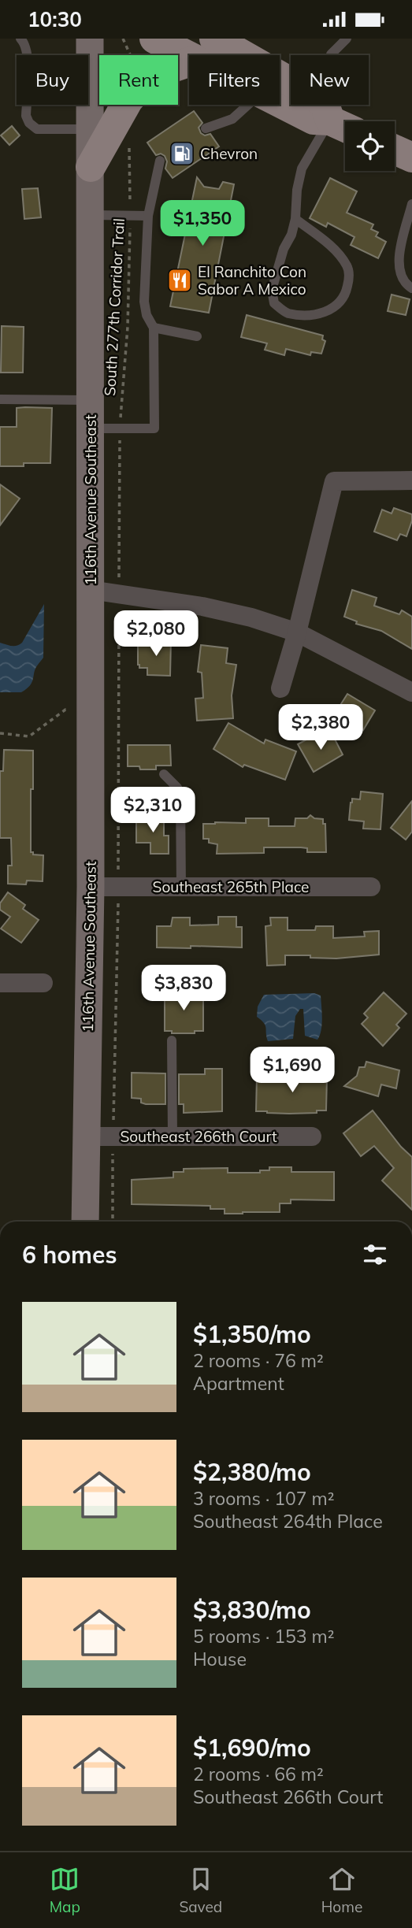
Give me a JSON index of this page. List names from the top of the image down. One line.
{"streets":{"main road":["116th Avenue Southeast"],"street":["Southeast 265th Place","Southeast 266th Court"],"path":["South 277th Corridor Trail"]},"crossings":[["South 277th Corridor Trail","Southeast 265th Place"],["South 277th Corridor Trail","Southeast 266th Court"],["116th Avenue Southeast","Southeast 265th Place"],["116th Avenue Southeast","Southeast 266th Court"]],"places":{"fuel station":["Chevron"],"restaurant":["El Ranchito Con Sabor A Mexico"]},"page":{"status":"10:30","chip":["Buy","Rent","Filters","New"],"price":["$1,350","$2,080","$2,380","$2,310","$3,830","$1,690"],"heading":"6 homes","list":[{"name":"$1,350/mo","note":"2 rooms · 76 m² · Apartment"},{"name":"$2,380/mo","note":"3 rooms · 107 m² · Southeast 264th Place"},{"name":"$3,830/mo","note":"5 rooms · 153 m² · House"},{"name":"$1,690/mo","note":"2 rooms · 66 m² · Southeast 266th Court"}],"tabs":["Map","Saved","Home"]}}
